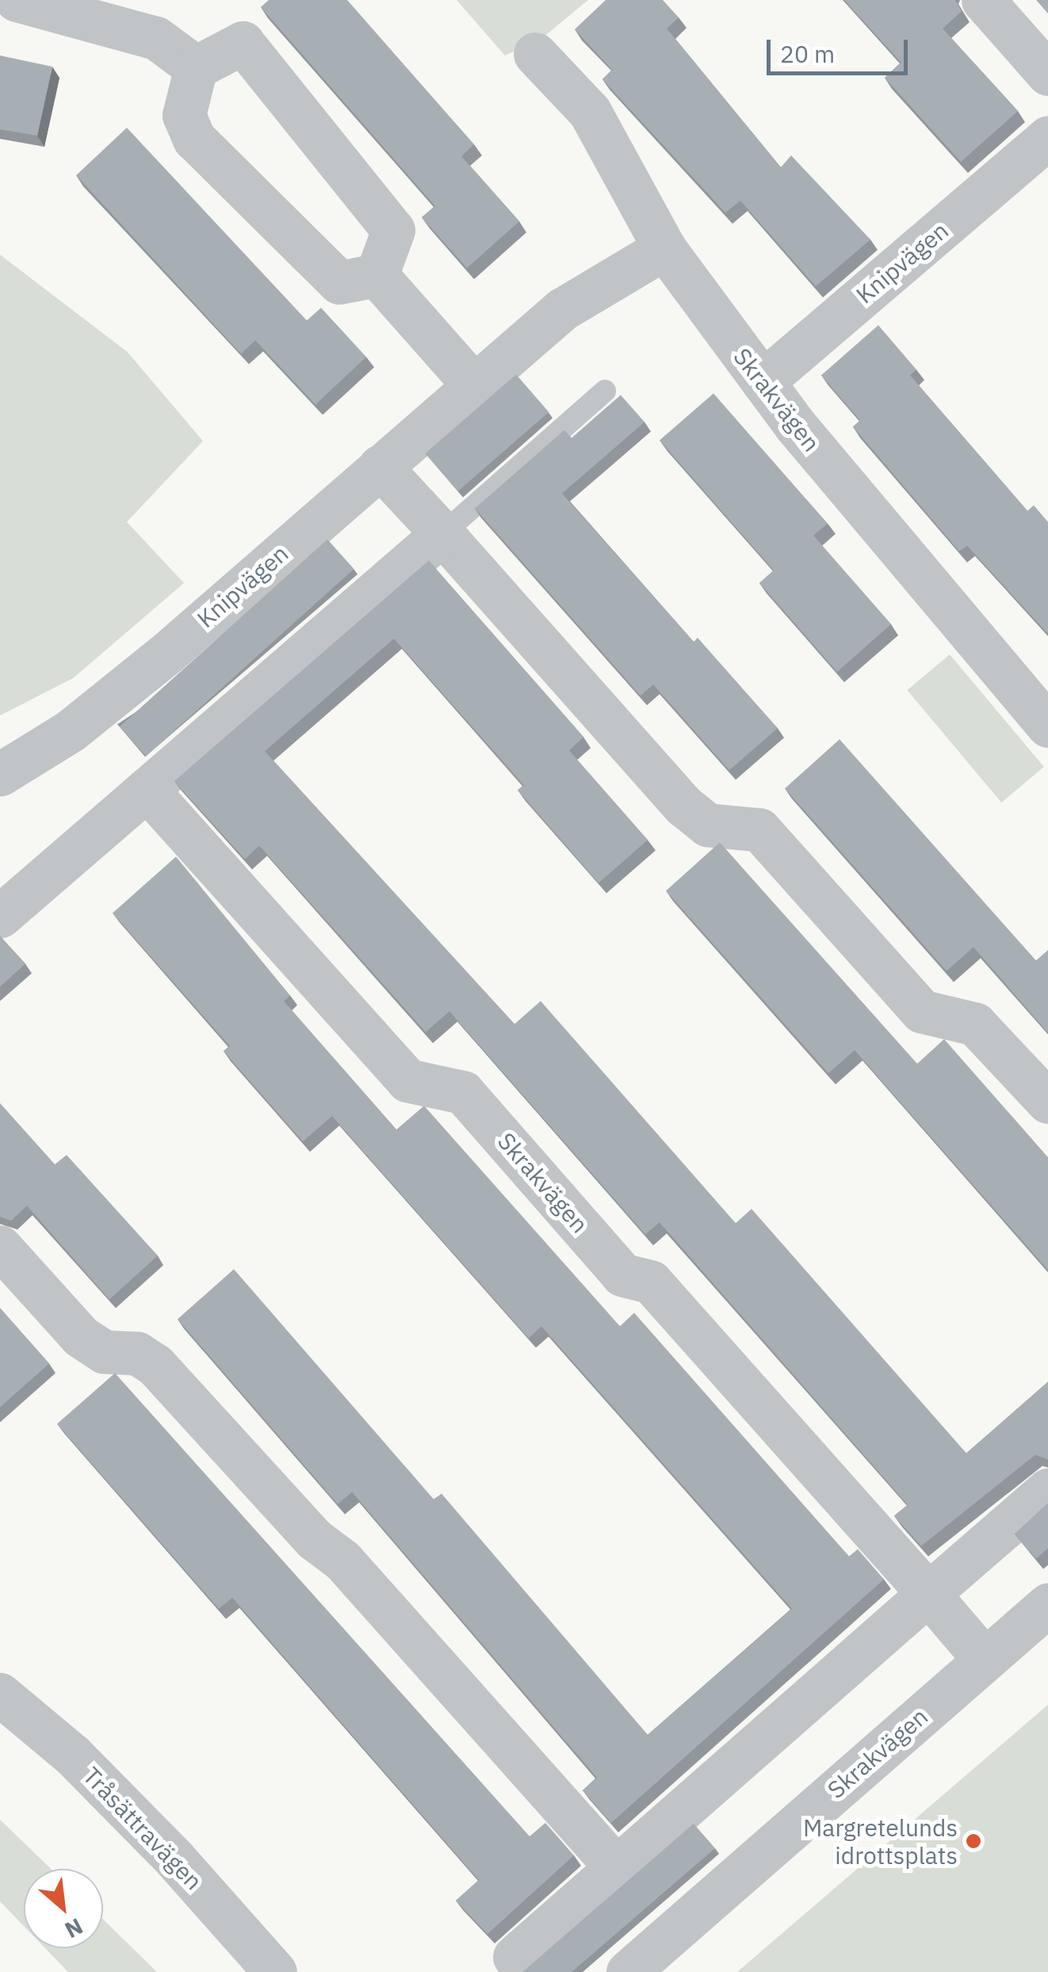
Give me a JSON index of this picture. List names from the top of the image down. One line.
{"streets":{"street":["Knipvägen","Skrakvägen","Tråsättravägen"]},"crossings":[["Knipvägen","Skrakvägen"]],"places":["Margretelunds idrottsplats"],"scale_bar":"20 m","north":"bottom right"}
